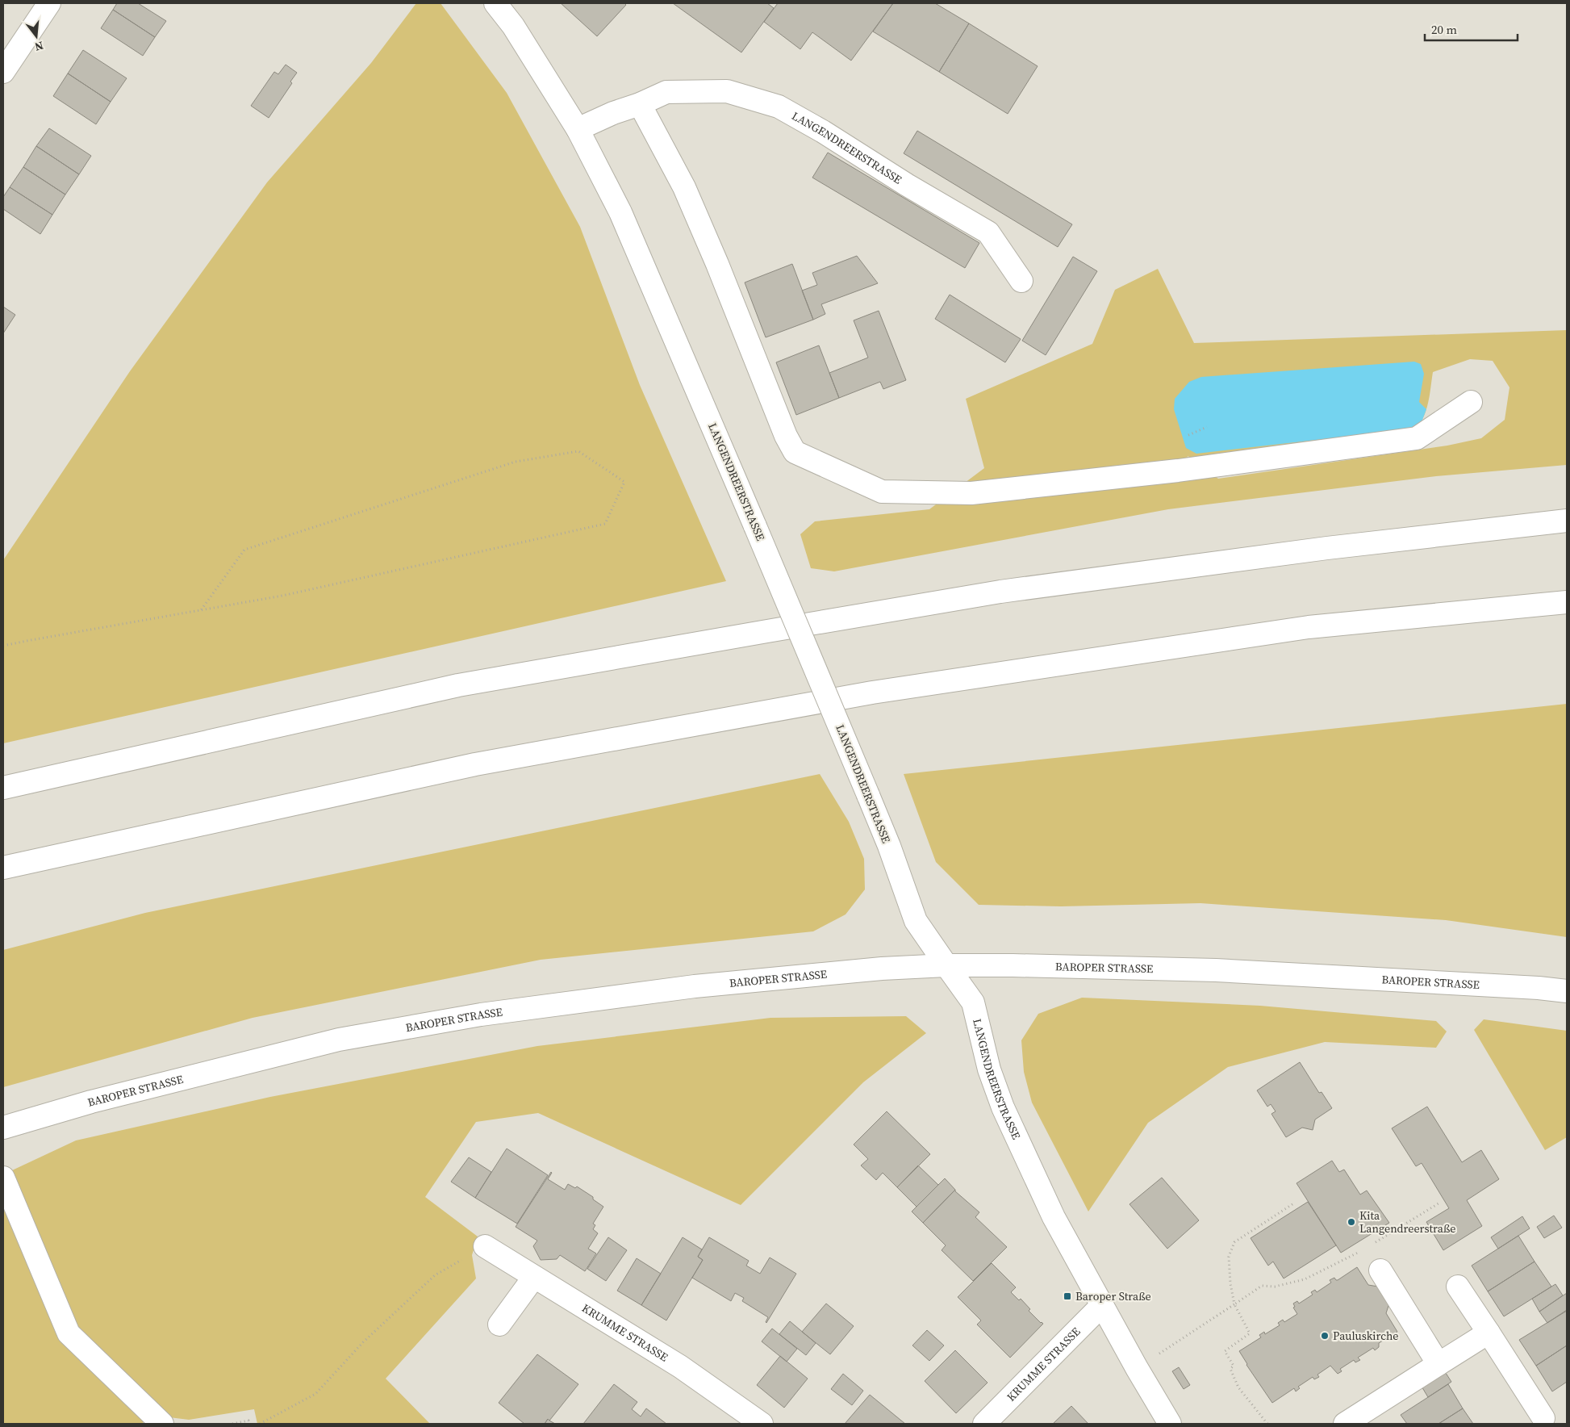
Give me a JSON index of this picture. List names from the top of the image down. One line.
{"streets":{"main road":["LANGENDREERSTRASSE","BAROPER STRASSE","KRUMME STRASSE"]},"crossings":[["LANGENDREERSTRASSE","BAROPER STRASSE"],["LANGENDREERSTRASSE","KRUMME STRASSE"]],"places":{"other":["Kita Langendreerstraße","Pauluskirche"],"transit":["Baroper Straße"]},"scale_bar":"20 m","north":"bottom"}
